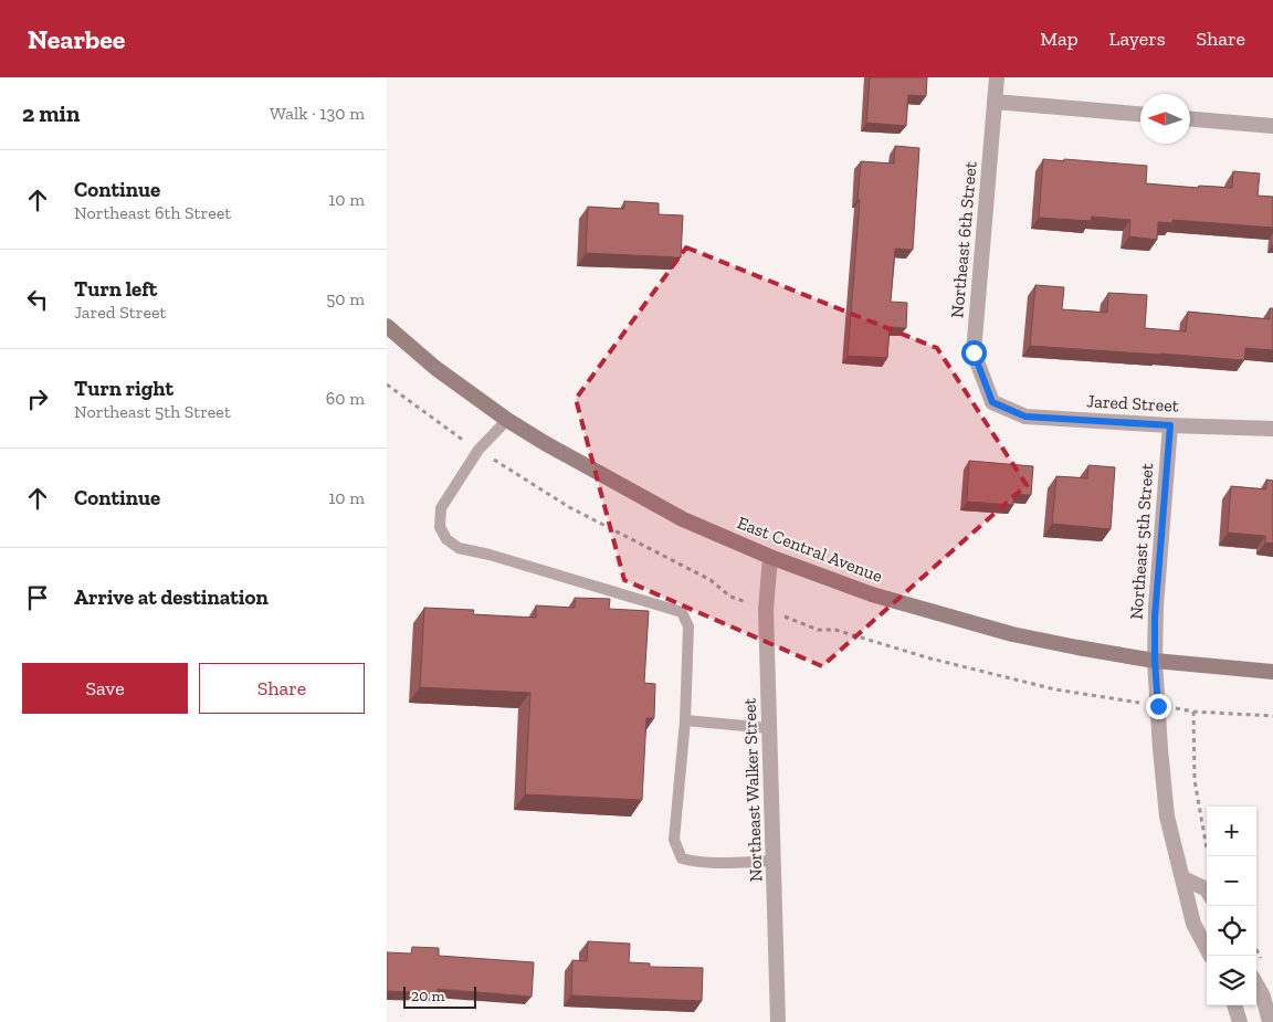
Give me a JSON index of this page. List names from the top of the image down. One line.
{"streets":{"main road":["East Central Avenue"],"street":["Northeast 6th Street","Jared Street","Northeast 5th Street","Northeast Walker Street"]},"crossings":[["Northeast 6th Street","Jared Street"],["Jared Street","Northeast 5th Street"],["Northeast 5th Street","East Central Avenue"],["East Central Avenue","Northeast Walker Street"]],"scale_bar":"20 m","north":"left","page":{"header":"Nearbee","nav":["Map","Layers","Share"],"heading":["2 min","Walk · 130 m"],"list":[["Continue","Northeast 6th Street","10 m"],["Turn left","Jared Street","50 m"],["Turn right","Northeast 5th Street","60 m"],["Continue","10 m"],"Arrive at destination"],"buttons":["Save","Share"],"map_buttons":["+","−"],"scale":"20 m"}}
